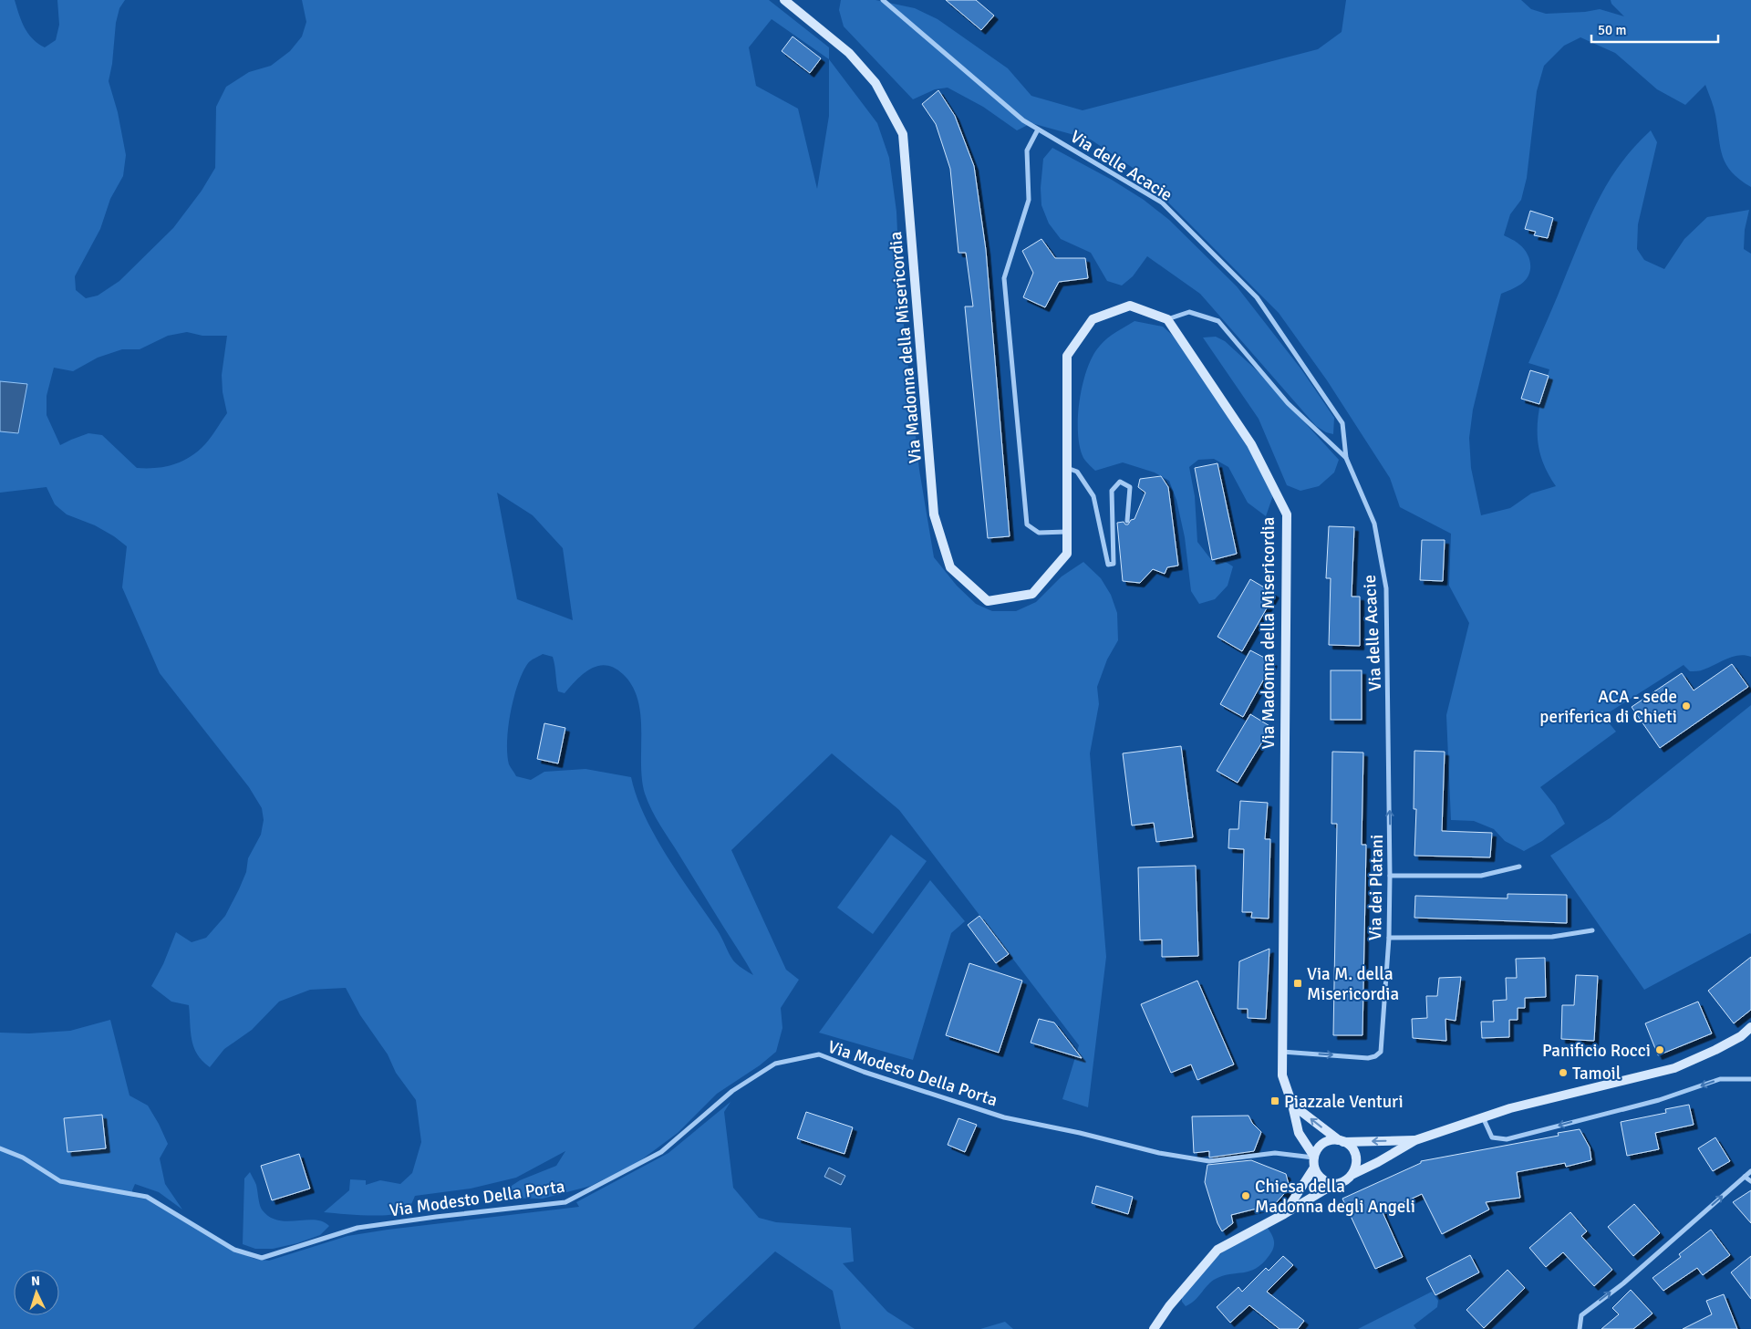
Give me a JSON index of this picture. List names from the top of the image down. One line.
{"streets":{"main road":["Via Madonna della Misericordia"],"street":["Via delle Acacie","Via dei Platani","Via Modesto Della Porta"]},"crossings":[["Via delle Acacie","Via Madonna della Misericordia"],["Via delle Acacie","Via dei Platani"],["Via Madonna della Misericordia","Via dei Platani"],["Via Madonna della Misericordia","Via Modesto Della Porta"]],"places":{"other":["ACA - sede periferica di Chieti","Panificio Rocci","Tamoil","Chiesa della Madonna degli Angeli"],"transit":["Via M. della Misericordia","Piazzale Venturi"]},"scale_bar":"50 m","north":"top"}
